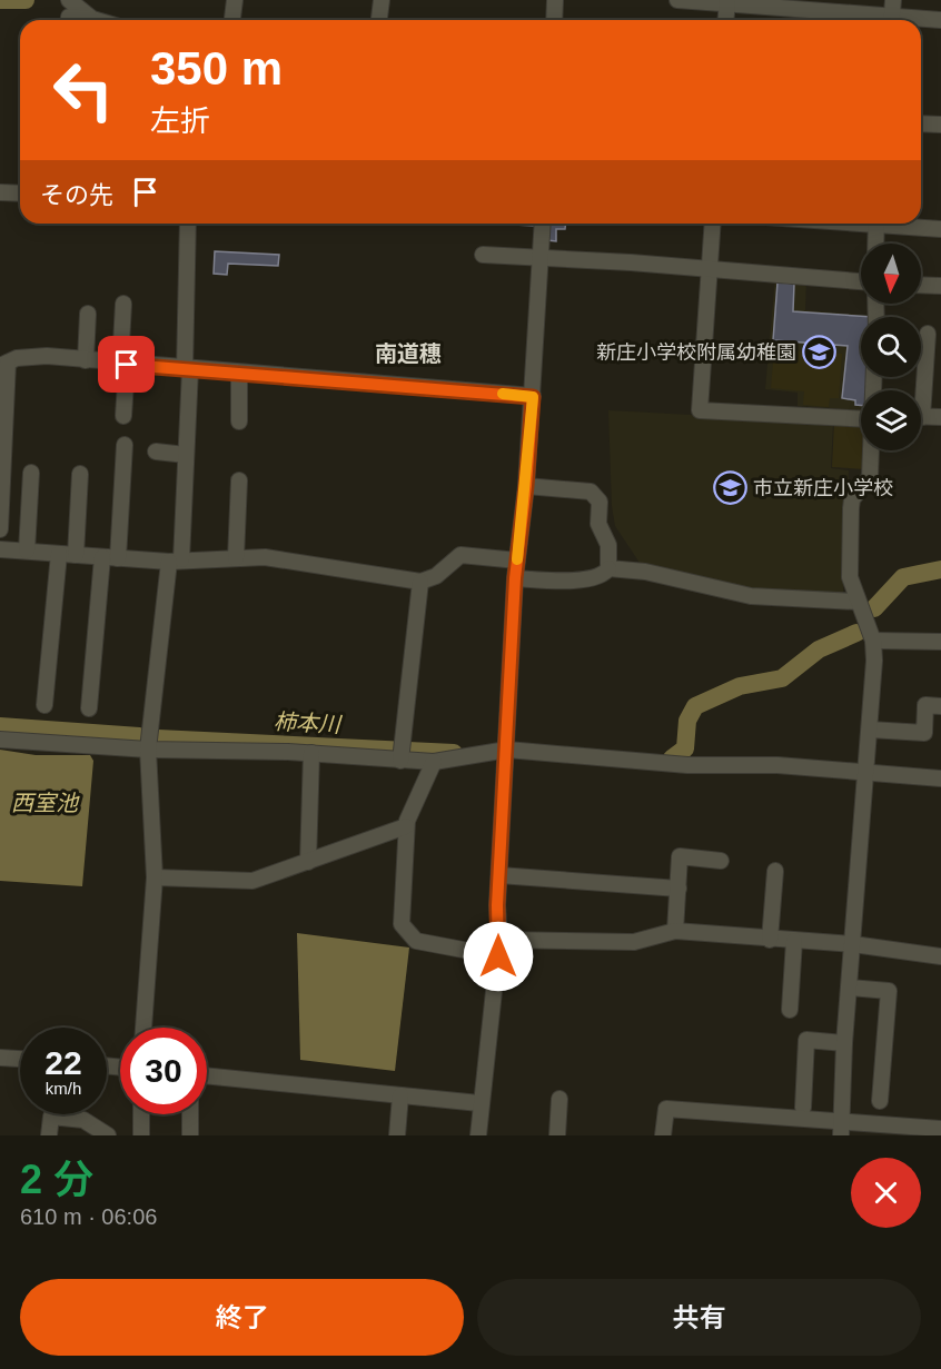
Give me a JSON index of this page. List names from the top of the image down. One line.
{"districts":["南道穗"],"water":["柿本川","西室池"],"places":{"school or university":["新庄小学校附属幼稚園","市立新庄小学校"]},"north":"bottom","page":{"turn":["350 m","左折"],"then":"その先","speed":"22 km/h","limit":"30","heading":["2 分","610 m · 06:06"],"buttons":["終了","共有"]}}
